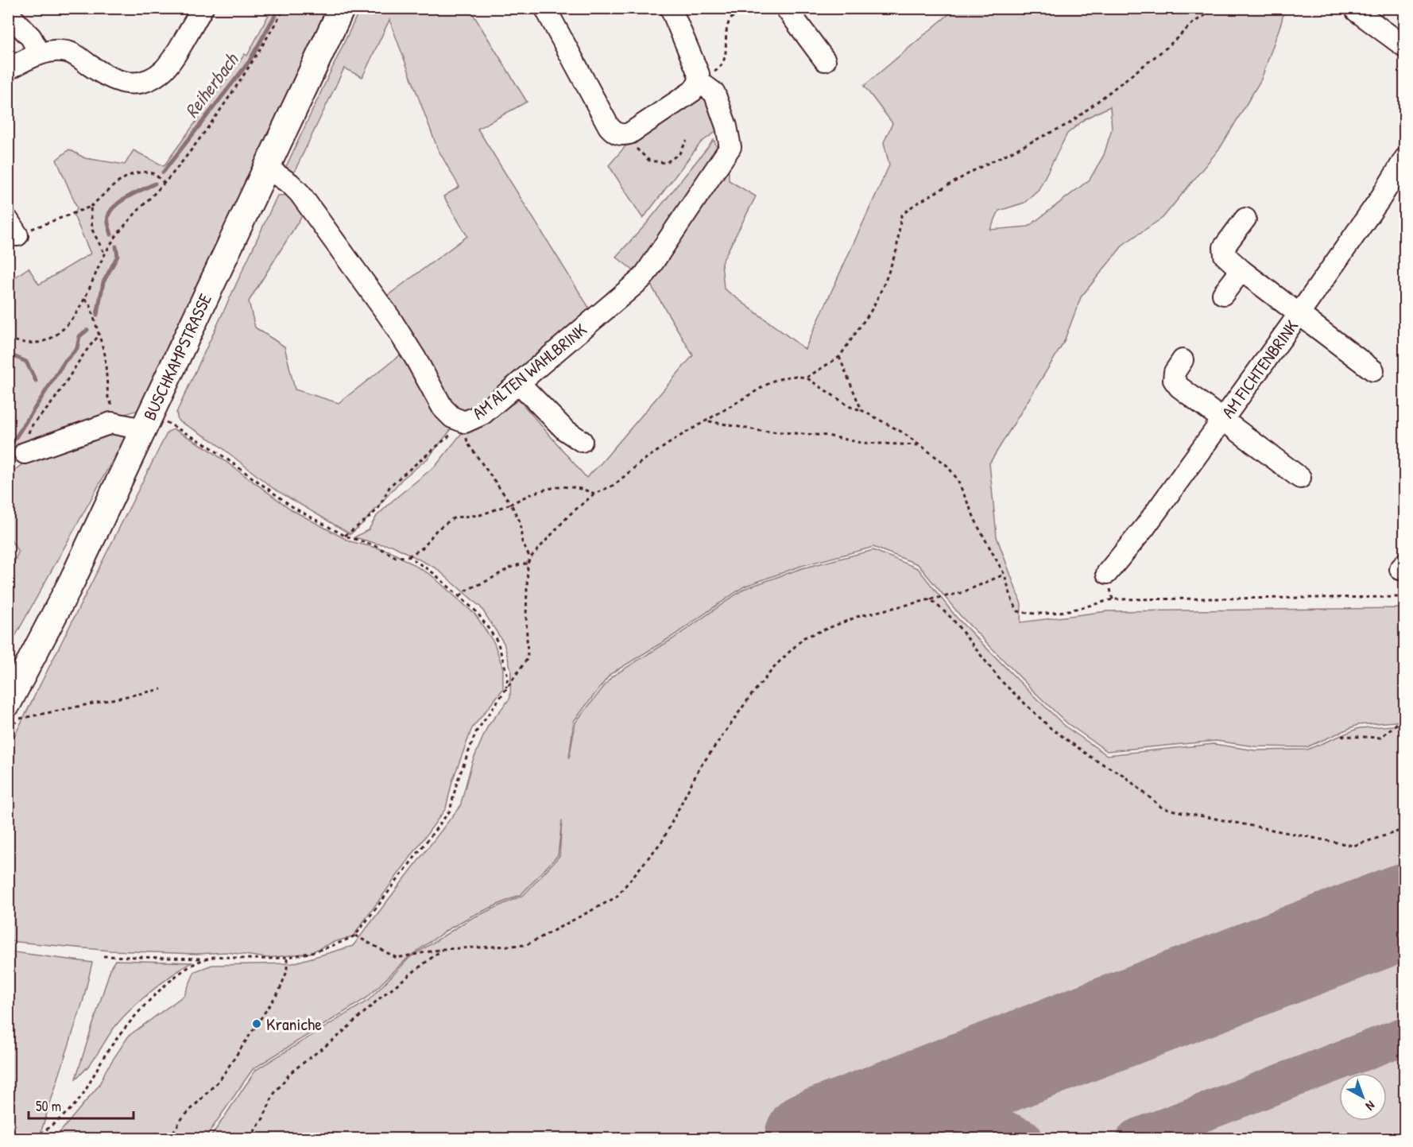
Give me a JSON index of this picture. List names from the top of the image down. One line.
{"streets":{"main road":["BUSCHKAMPSTRASSE"],"street":["AM FICHTENBRINK","AM ALTEN WAHLBRINK"]},"crossings":[["BUSCHKAMPSTRASSE","AM ALTEN WAHLBRINK"]],"water":["Reiherbach"],"places":["Kraniche"],"scale_bar":"50 m","north":"bottom right"}
